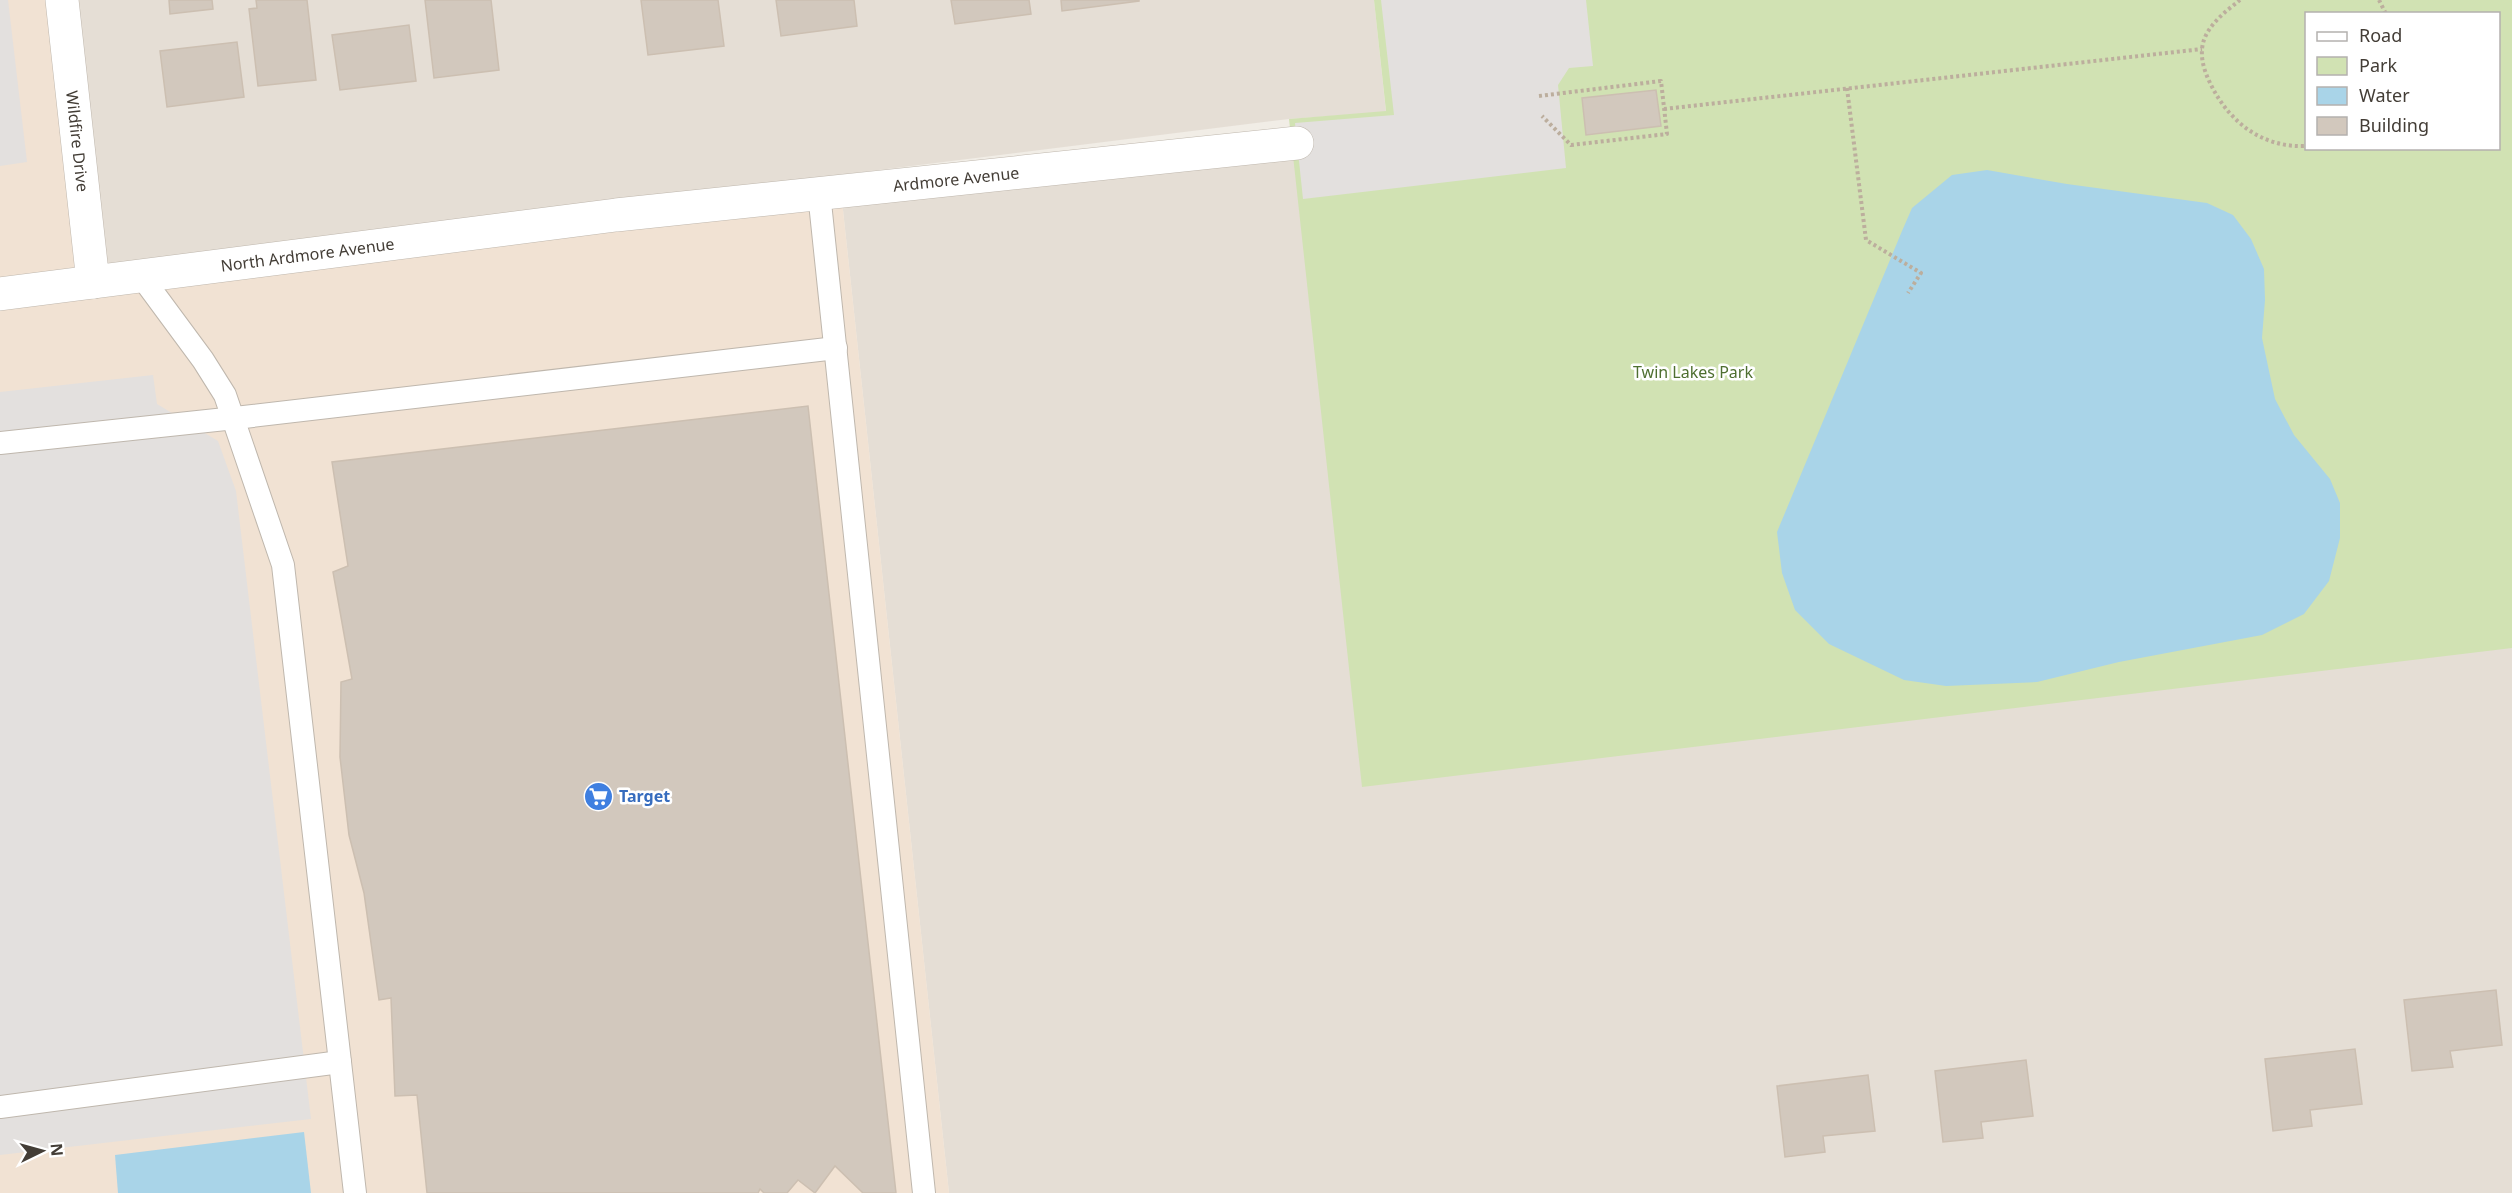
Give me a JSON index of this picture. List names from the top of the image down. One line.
{"streets":{"street":["Wildfire Drive","Ardmore Avenue","North Ardmore Avenue"]},"crossings":[["Wildfire Drive","North Ardmore Avenue"],["Ardmore Avenue","North Ardmore Avenue"]],"parks":["Twin Lakes Park"],"places":{"supermarket":["Target"]},"legend":["Road","Park","Water","Building"],"north":"right"}
